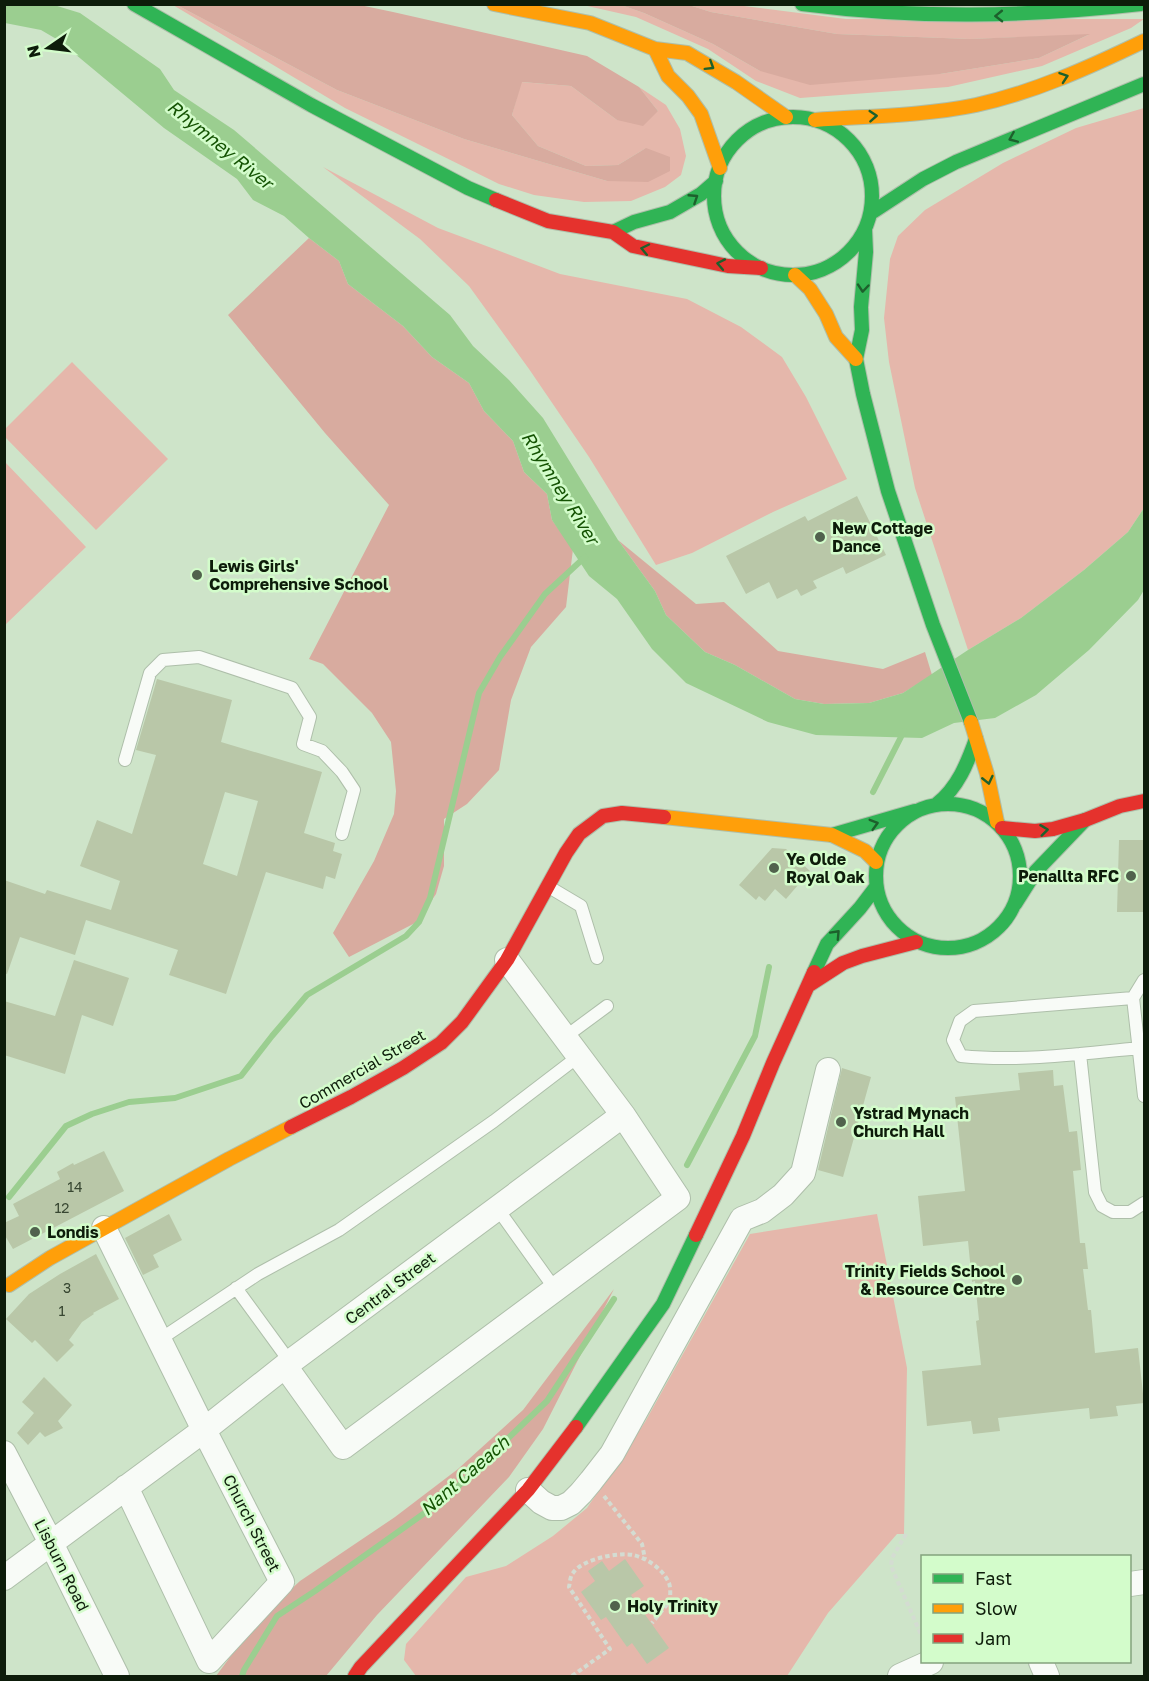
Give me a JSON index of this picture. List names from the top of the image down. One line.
{"streets":{"main road":["Commercial Street"],"street":["Central Street","Church Street","Lisburn Road"]},"crossings":[["Commercial Street","Church Street"],["Central Street","Church Street"],["Central Street","Lisburn Road"]],"water":["Rhymney River","Nant Caeach"],"places":["New Cottage Dance","Lewis Girls' Comprehensive School","Ye Olde Royal Oak","Penallta RFC","Ystrad Mynach Church Hall","Londis","Trinity Fields School & Resource Centre","Holy Trinity"],"house_numbers":["14","12","3","1"],"legend":["Fast","Slow","Jam"],"north":"left"}
